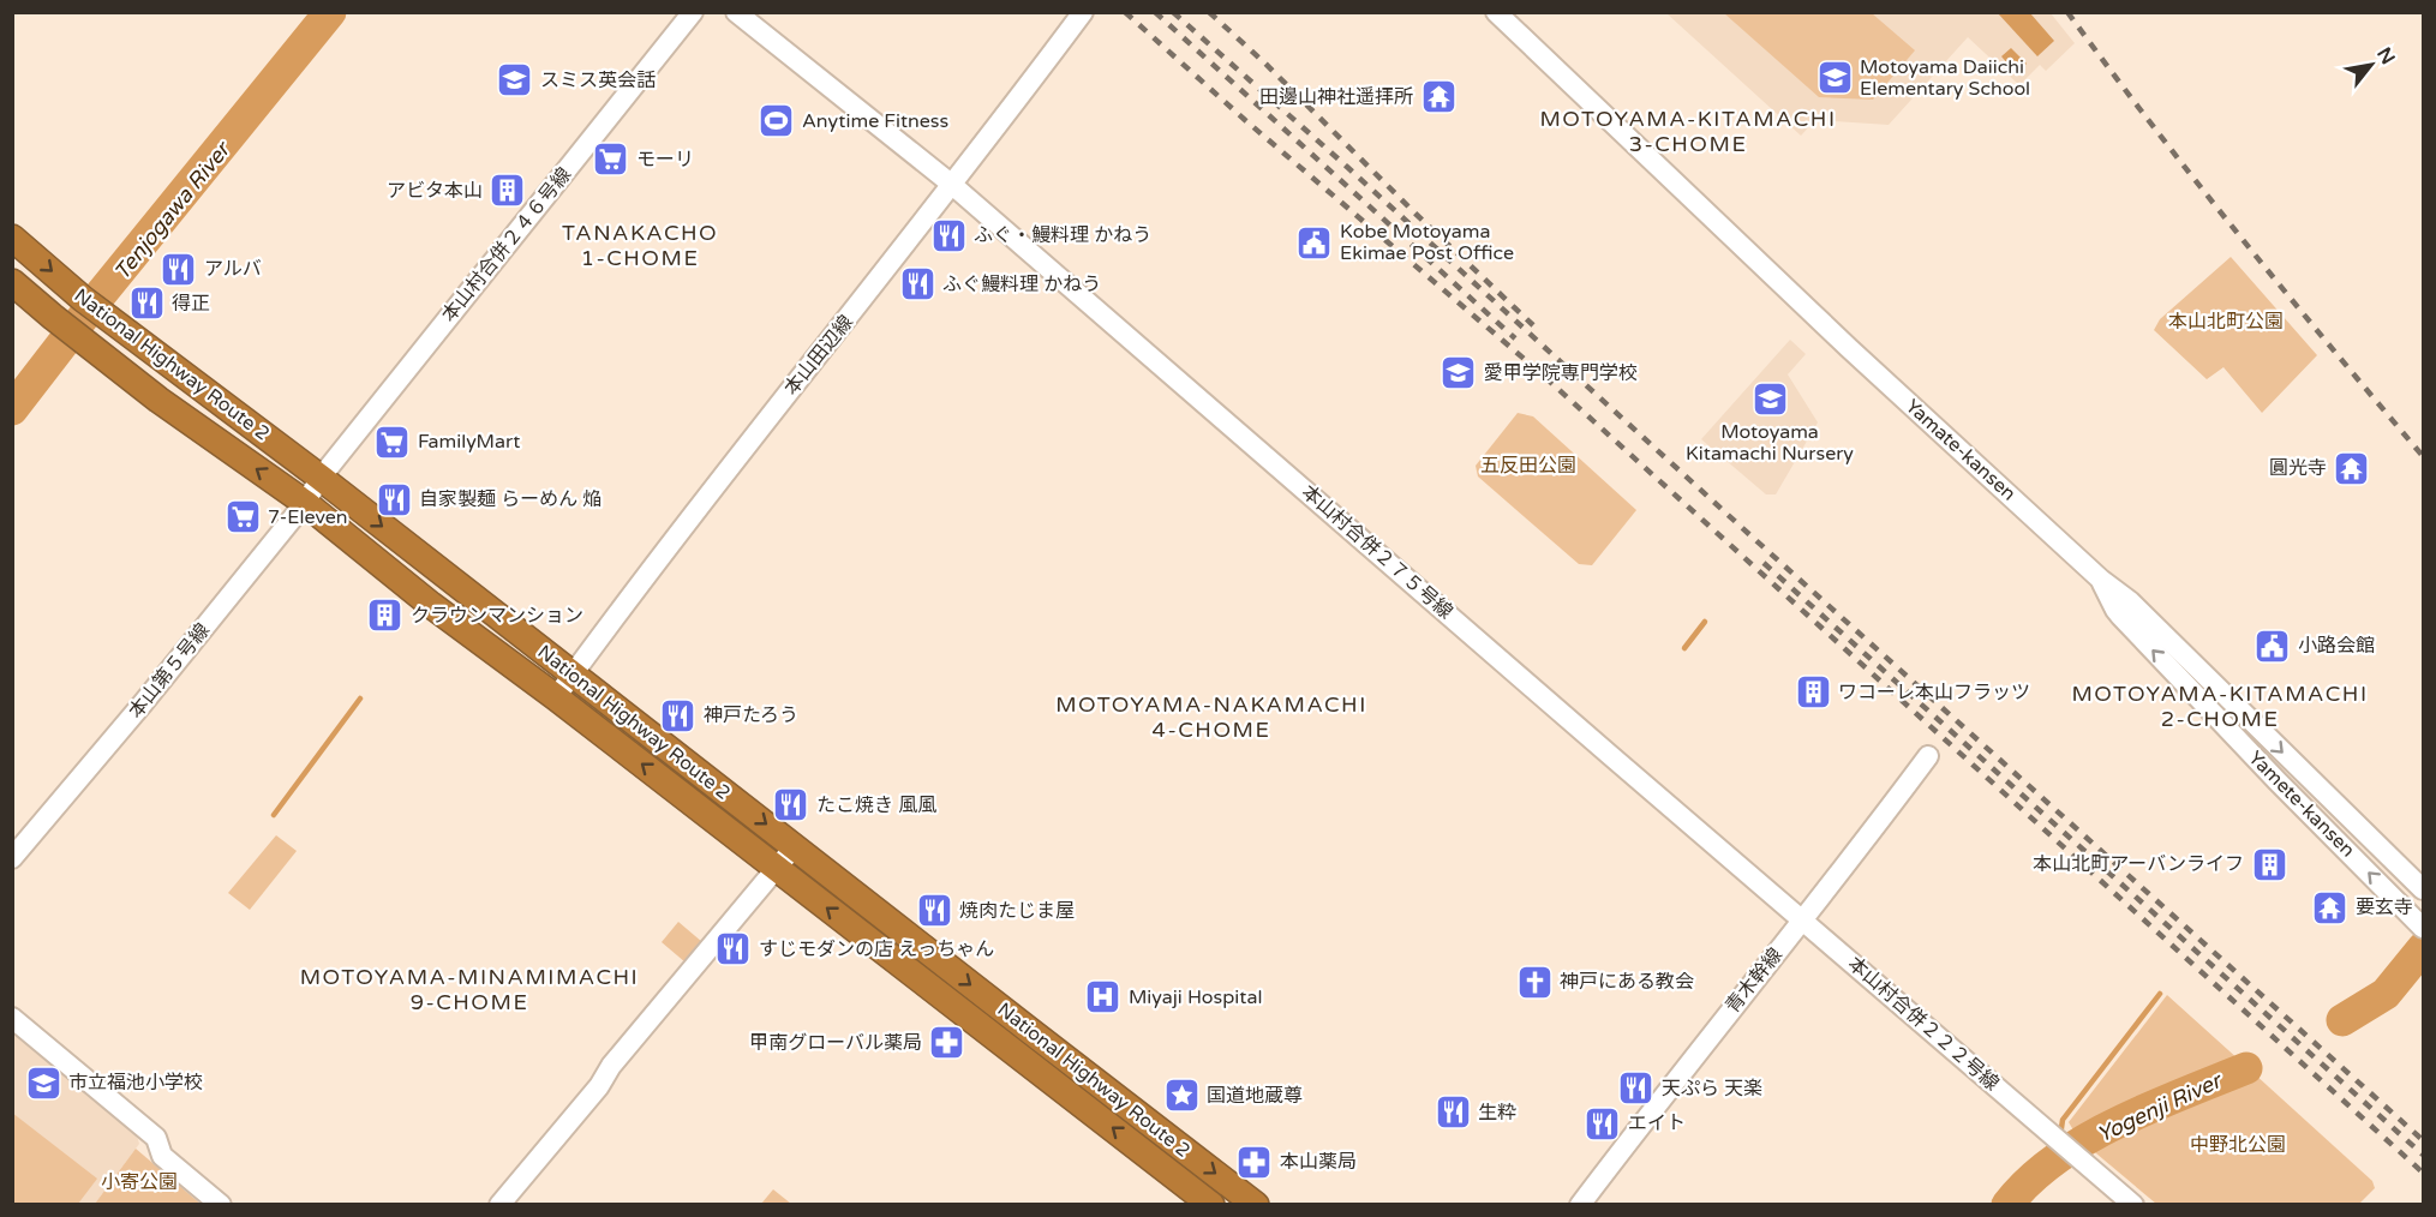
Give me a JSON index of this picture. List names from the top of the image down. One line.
{"streets":{"highway":["National Highway Route 2"],"street":["本山村合併２４６号線","本山田辺線","Yamate-kansen","本山村合併２７５号線","本山第５号線","Yamete-kansen","青木幹線","本山村合併２２２号線"]},"crossings":[["本山村合併２４６号線","National Highway Route 2"],["本山村合併２４６号線","本山第５号線"],["本山田辺線","National Highway Route 2"],["本山田辺線","本山村合併２７５号線"],["National Highway Route 2","本山第５号線"],["Yamate-kansen","Yamete-kansen"],["本山村合併２７５号線","青木幹線"],["本山村合併２７５号線","本山村合併２２２号線"],["青木幹線","本山村合併２２２号線"]],"one_way":["Yamate-kansen","Yamete-kansen"],"districts":["MOTOYAMA-KITAMACHI 3-CHOME","TANAKACHO 1-CHOME","MOTOYAMA-KITAMACHI 2-CHOME","MOTOYAMA-NAKAMACHI 4-CHOME","MOTOYAMA-MINAMIMACHI 9-CHOME"],"water":["Tenjogawa River","Yogenji River"],"parks":["本山北町公園","五反田公園","中野北公園","小寄公園"],"places":{"school or university":["Motoyama Daiichi Elementary School","スミス英会話","愛甲学院専門学校","Motoyama Kitamachi Nursery","市立福池小学校"],"temple":["田邊山神社遥拝所","圓光寺","要玄寺"],"sports":["Anytime Fitness"],"supermarket":["モーリ","FamilyMart","7-Eleven"],"building":["アビタ本山","クラウンマンション","ワコーレ本山フラッツ","本山北町アーバンライフ"],"restaurant":["ふぐ・鰻料理 かねう","アルバ","ふぐ鰻料理 かねう","得正","自家製麺 らーめん 焔","神戸たろう","たこ焼き 風風","焼肉たじま屋","すじモダンの店 えっちゃん","天ぷら 天楽","生粋","エイト"],"public building":["Kobe Motoyama Ekimae Post Office","小路会館"],"church":["神戸にある教会"],"hospital":["Miyaji Hospital"],"pharmacy":["甲南グローバル薬局","本山薬局"],"place":["国道地蔵尊"]},"north":"top right"}
